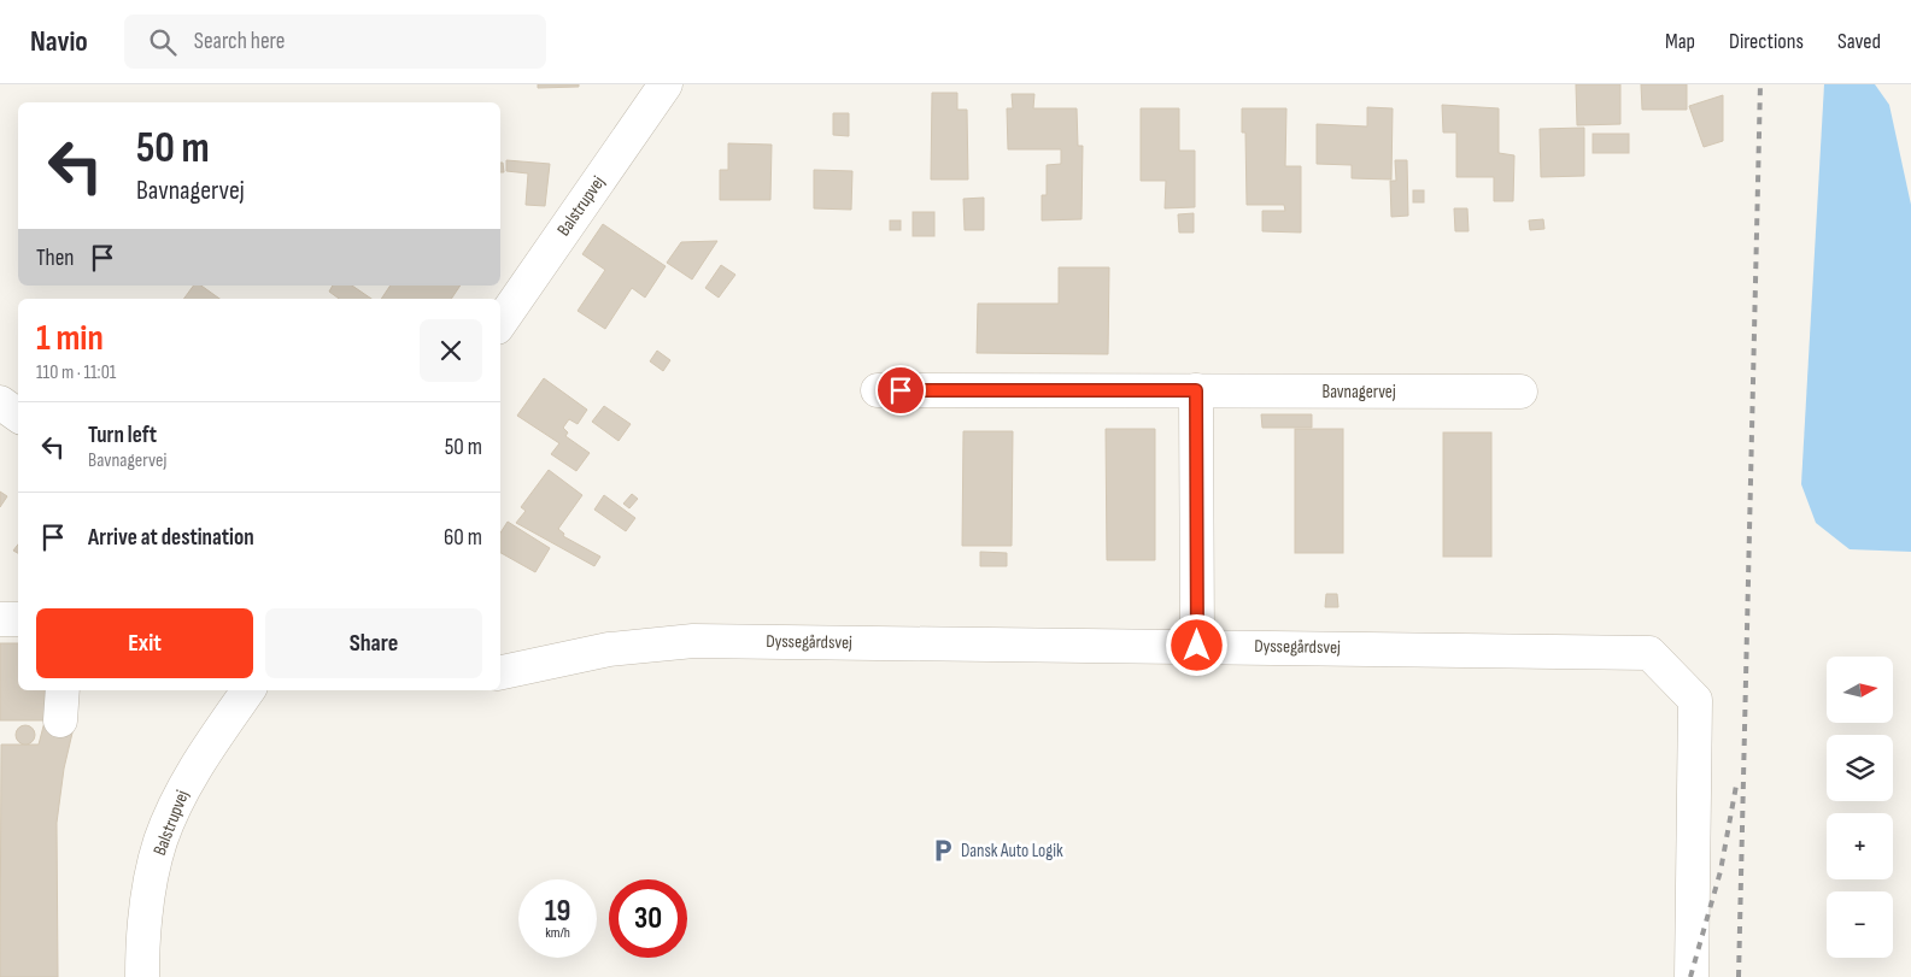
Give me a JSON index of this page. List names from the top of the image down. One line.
{"streets":{"street":["Balstrupvej","Bavnagervej","Dyssegårdsvej"]},"places":{"parking":["Dansk Auto Logik"]},"north":"right","page":{"header":"Navio","search":"Search here","nav":["Map","Directions","Saved"],"turn":["50 m","Bavnagervej"],"then":"Then","heading":["1 min","110 m · 11:01"],"list":[{"name":"Turn left","note":"Bavnagervej","value":"50 m"},{"name":"Arrive at destination","value":"60 m"}],"buttons":["Exit","Share"],"map_buttons":["+","−"],"speed":"19 km/h","limit":"30"}}
